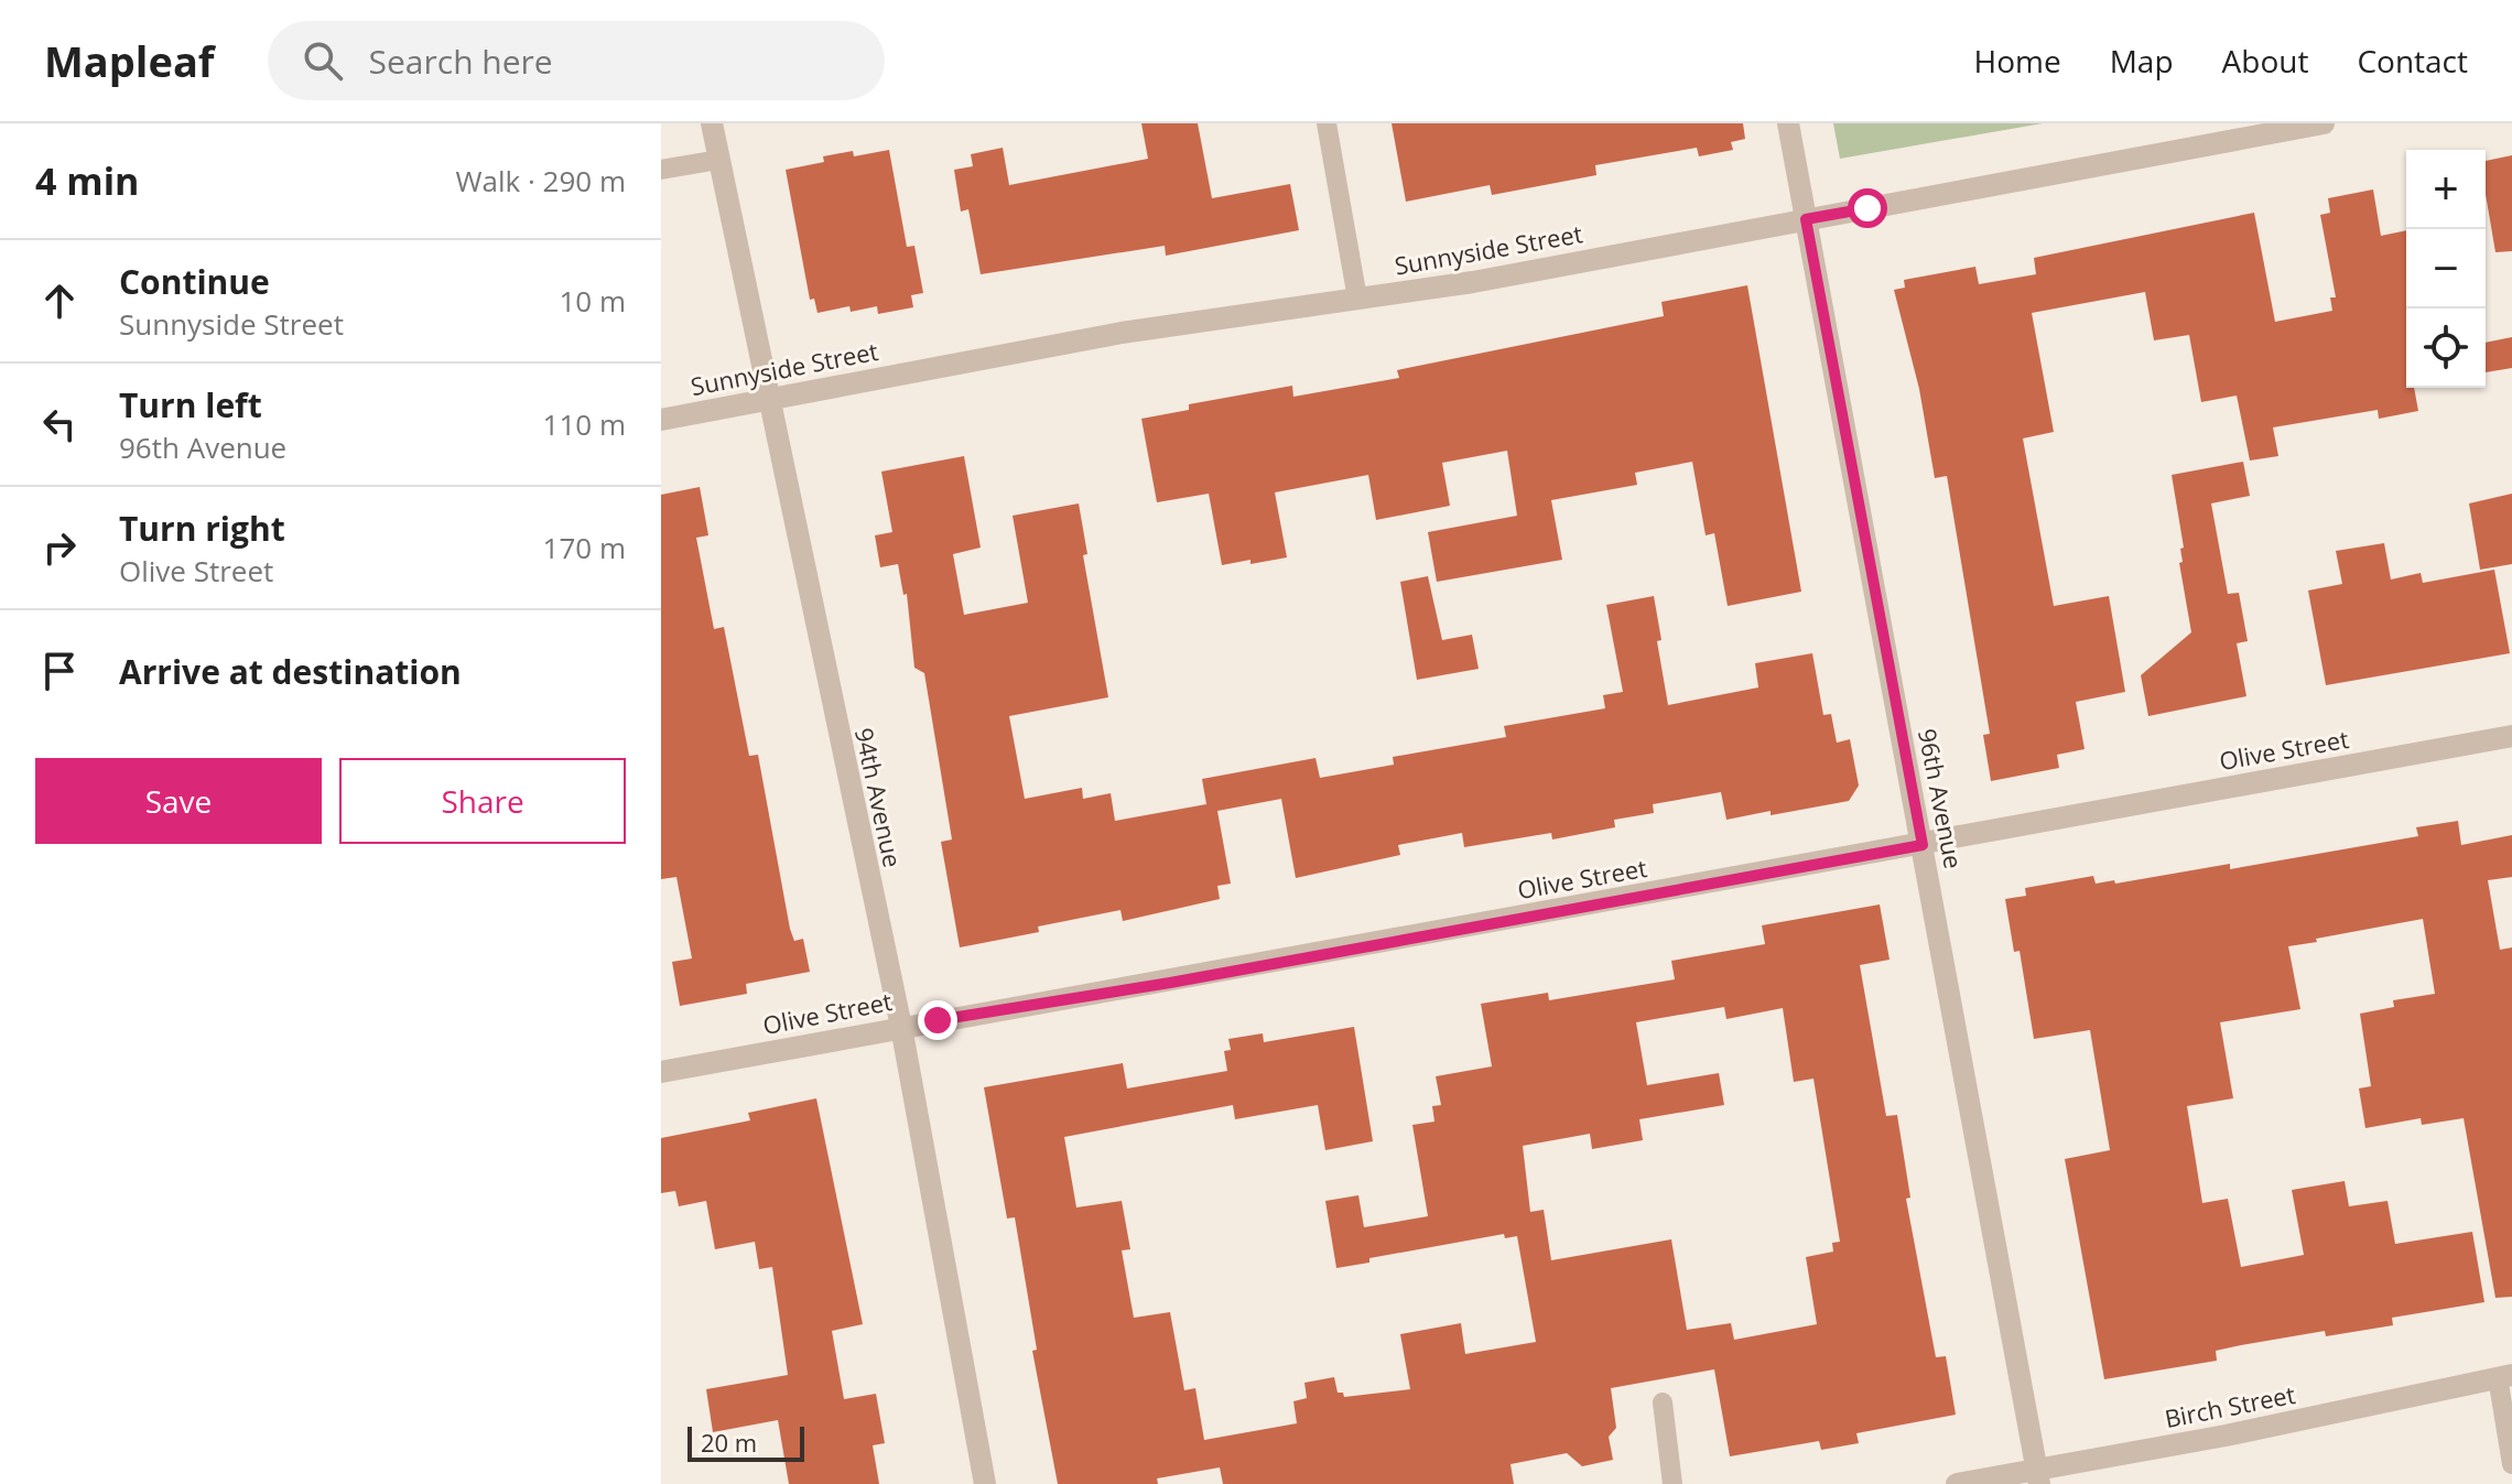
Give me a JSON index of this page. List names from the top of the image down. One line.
{"streets":{"street":["Sunnyside Street","Olive Street","94th Avenue","96th Avenue","Birch Street"]},"crossings":[["Sunnyside Street","94th Avenue"],["Sunnyside Street","96th Avenue"],["Olive Street","94th Avenue"],["Olive Street","96th Avenue"],["96th Avenue","Birch Street"]],"scale_bar":"20 m","page":{"header":"Mapleaf","search":"Search here","nav":["Home","Map","About","Contact"],"heading":["4 min","Walk · 290 m"],"map_buttons":["+","−"],"list":[["Continue","Sunnyside Street","10 m"],["Turn left","96th Avenue","110 m"],["Turn right","Olive Street","170 m"],"Arrive at destination"],"buttons":["Save","Share"],"scale":"20 m"}}
